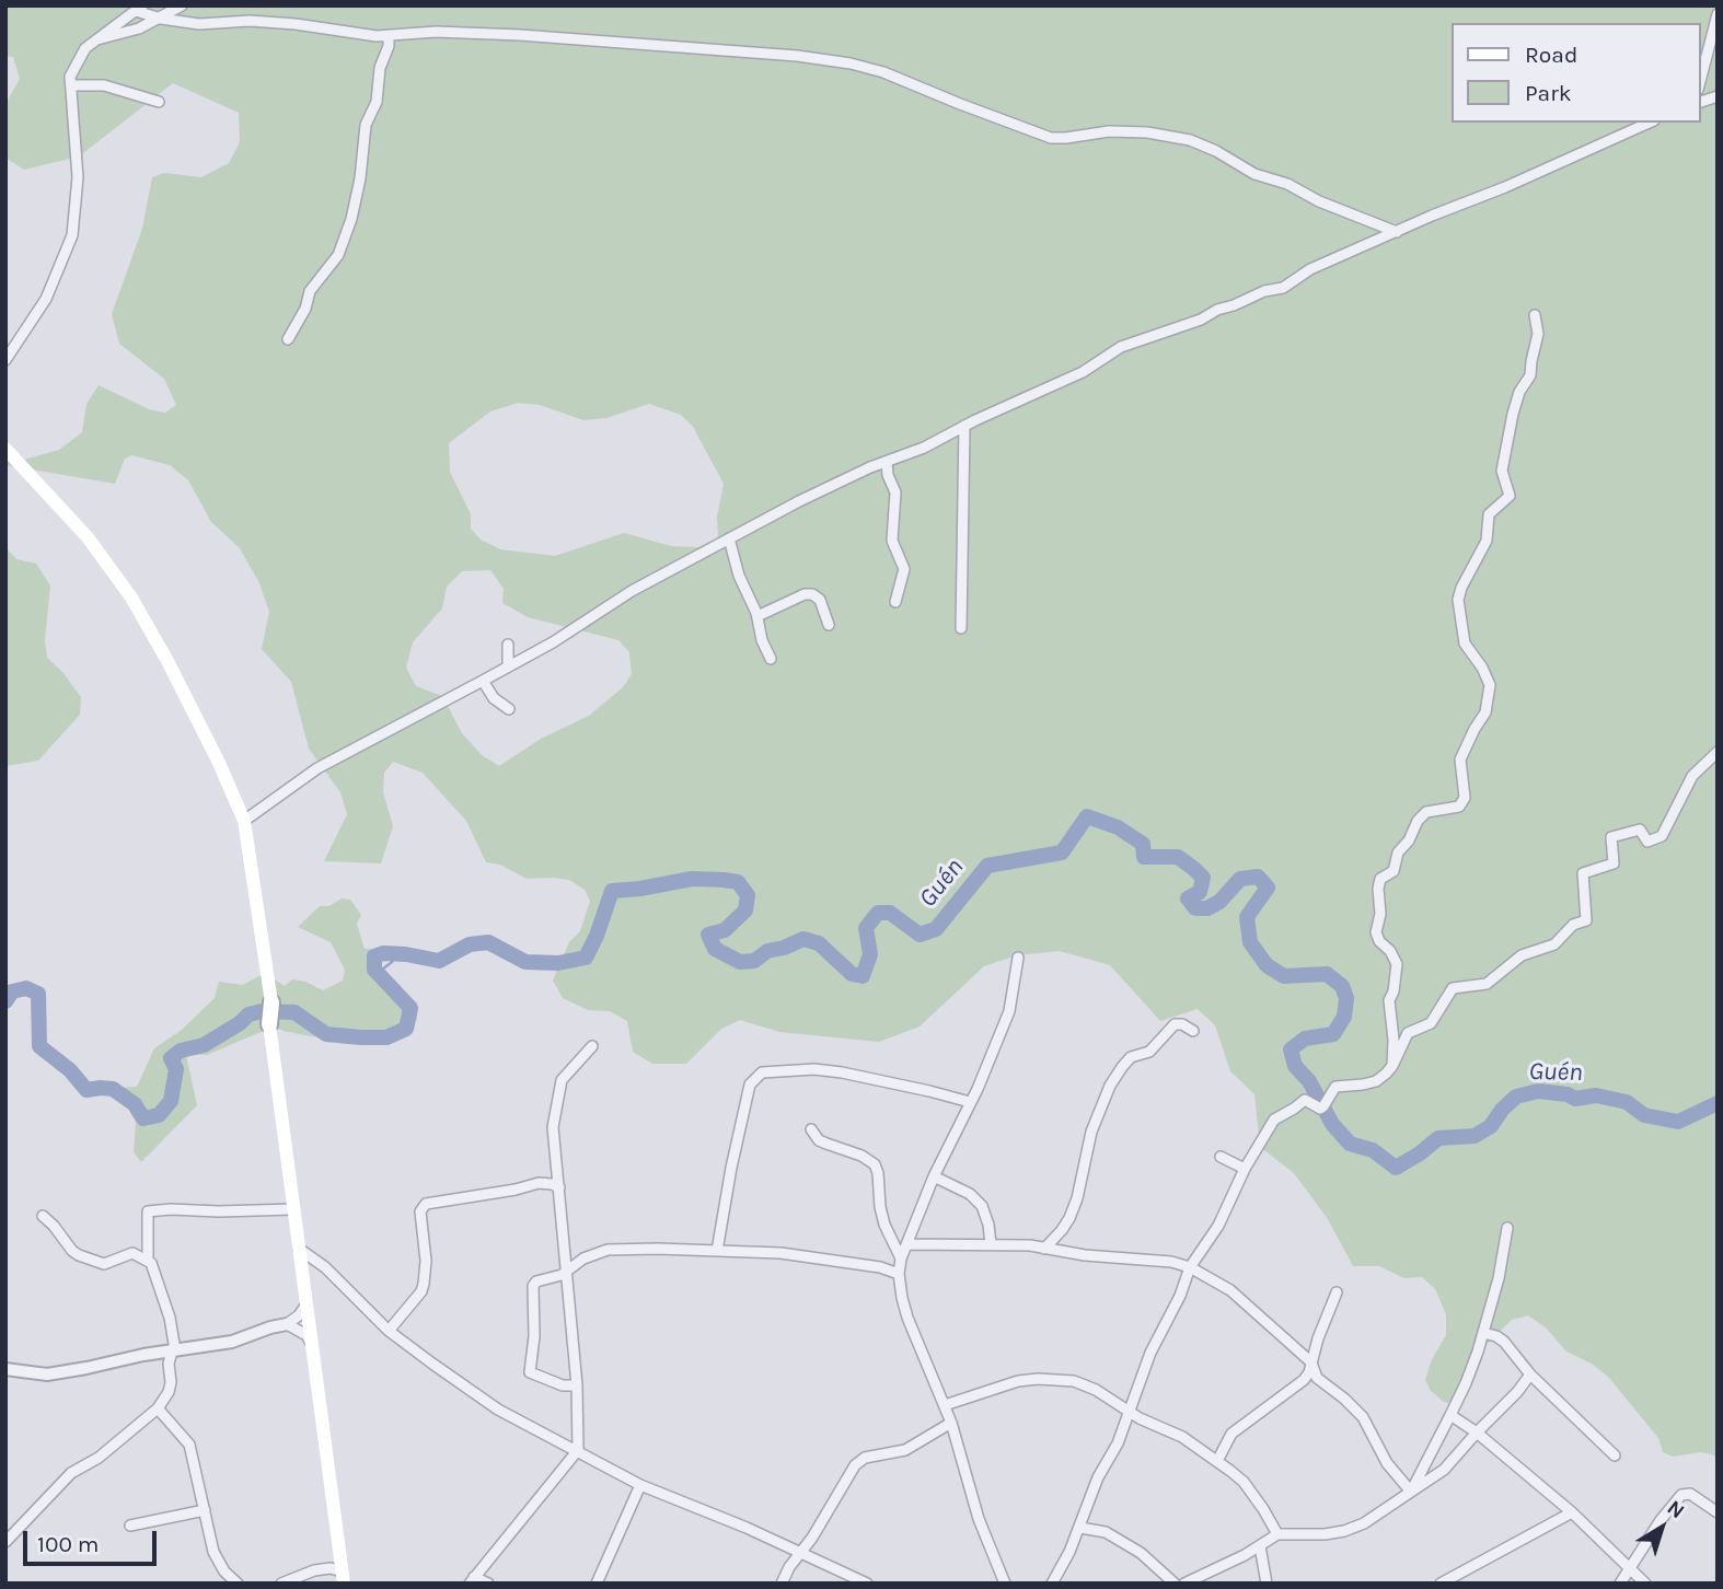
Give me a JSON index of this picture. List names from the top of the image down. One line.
{"water":["Guén"],"legend":["Road","Park"],"scale_bar":"100 m","north":"top right"}
